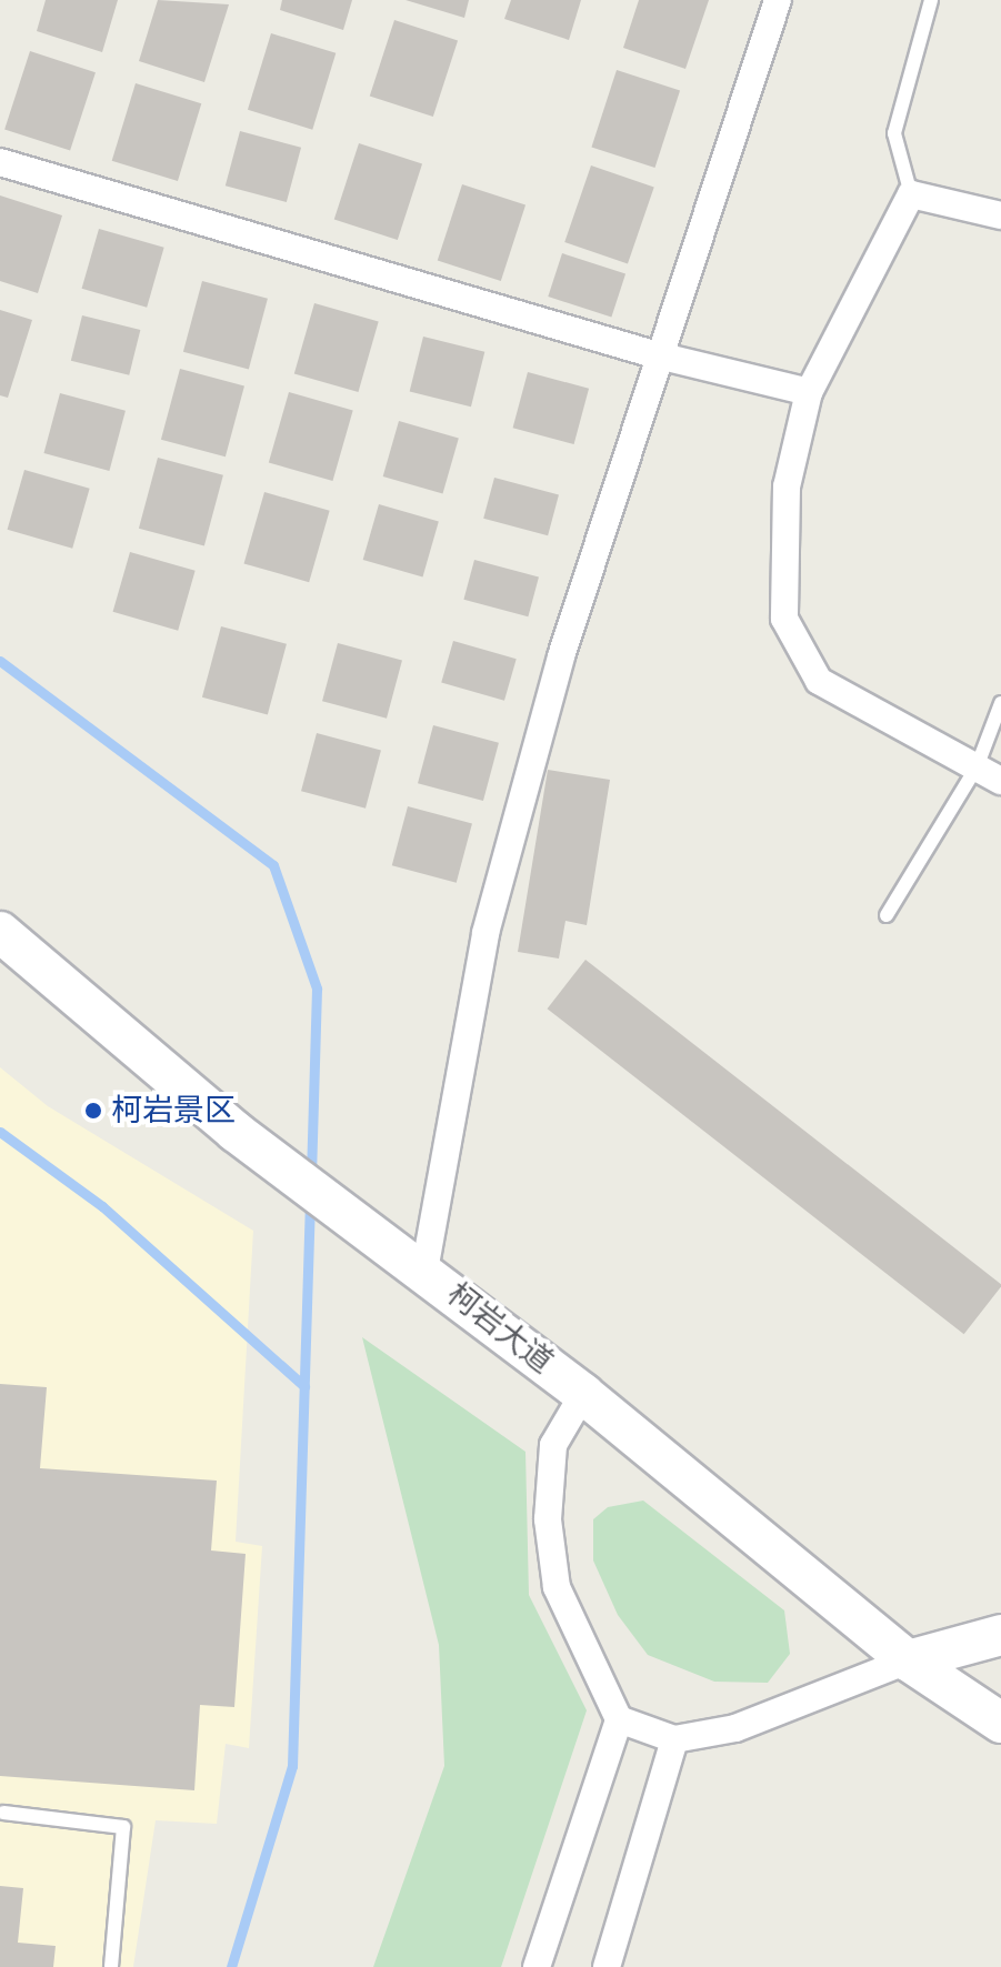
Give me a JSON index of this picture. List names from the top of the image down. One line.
{"streets":{"street":["柯岩大道"]},"places":["柯岩景区"]}
